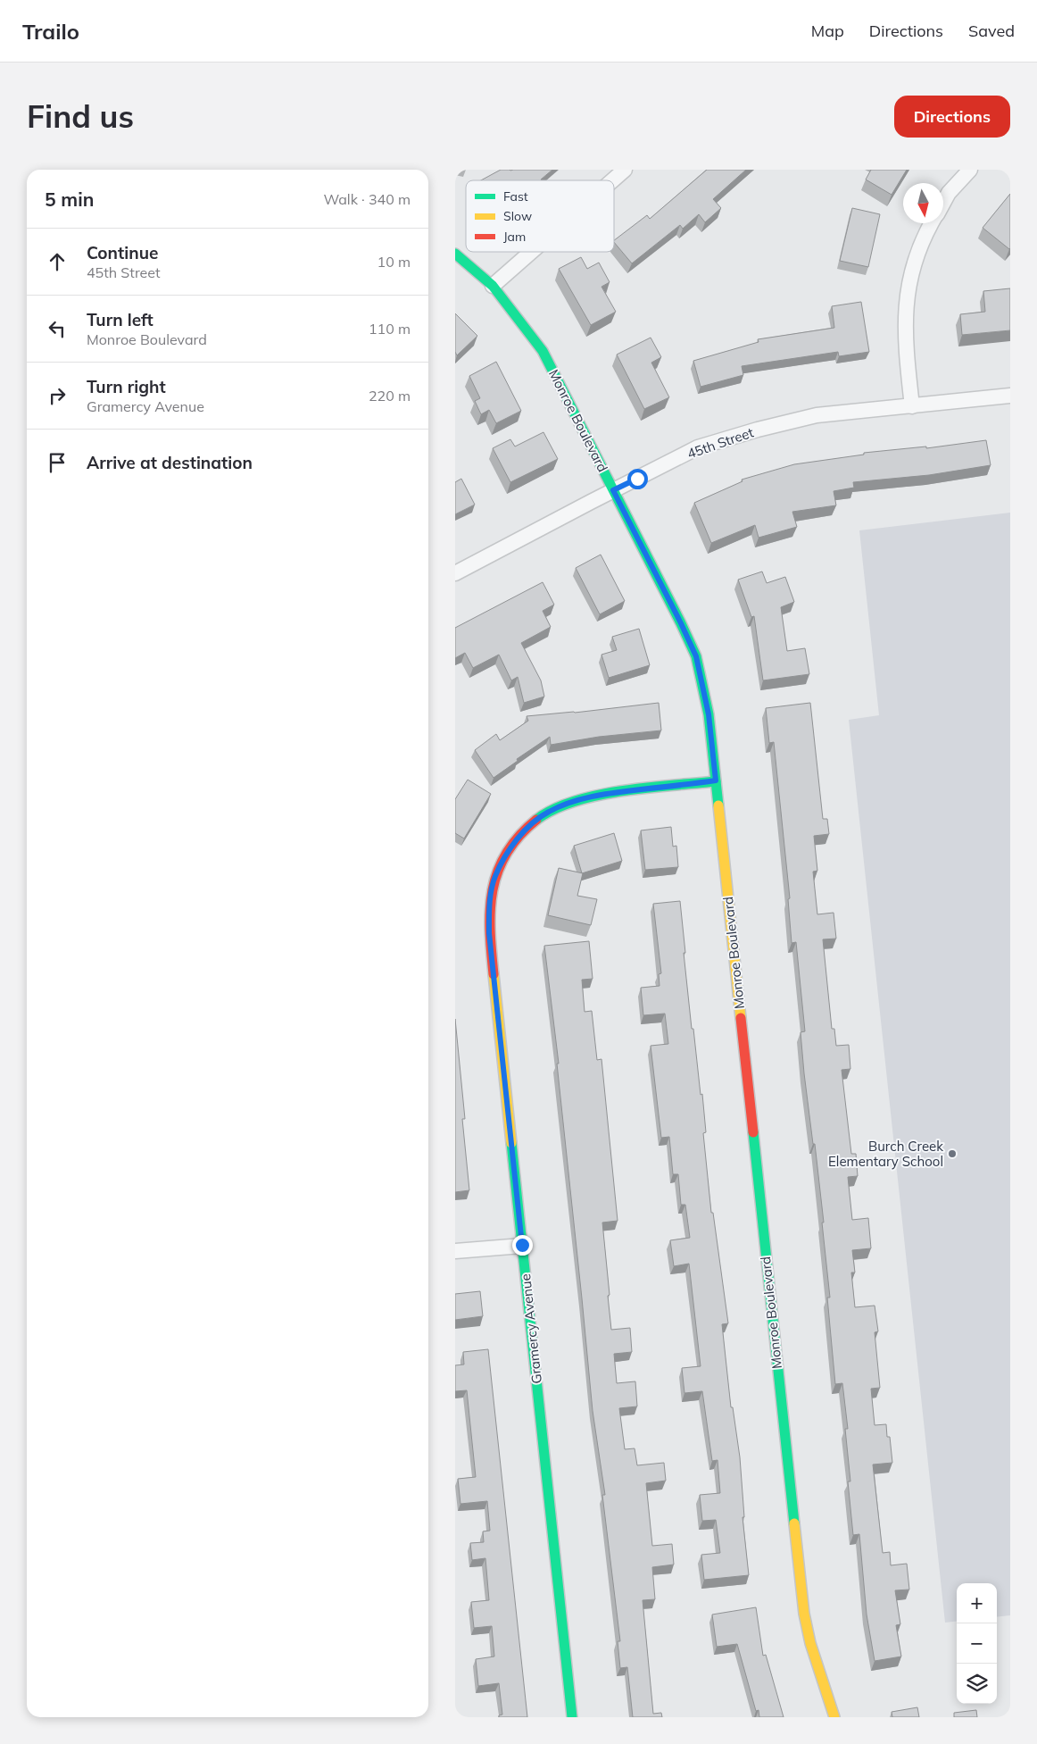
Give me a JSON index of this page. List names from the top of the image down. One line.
{"streets":{"street":["Monroe Boulevard","45th Street","Gramercy Avenue"]},"crossings":[["Monroe Boulevard","45th Street"],["Monroe Boulevard","Gramercy Avenue"]],"places":["Burch Creek Elementary School"],"legend":["Fast","Slow","Jam"],"north":"bottom","page":{"header":"Trailo","nav":["Map","Directions","Saved"],"buttons":"Directions","title":"Find us","heading":["5 min","Walk · 340 m"],"list":[["Continue","45th Street","10 m"],["Turn left","Monroe Boulevard","110 m"],["Turn right","Gramercy Avenue","220 m"],"Arrive at destination"],"map_buttons":["+","−"]}}
